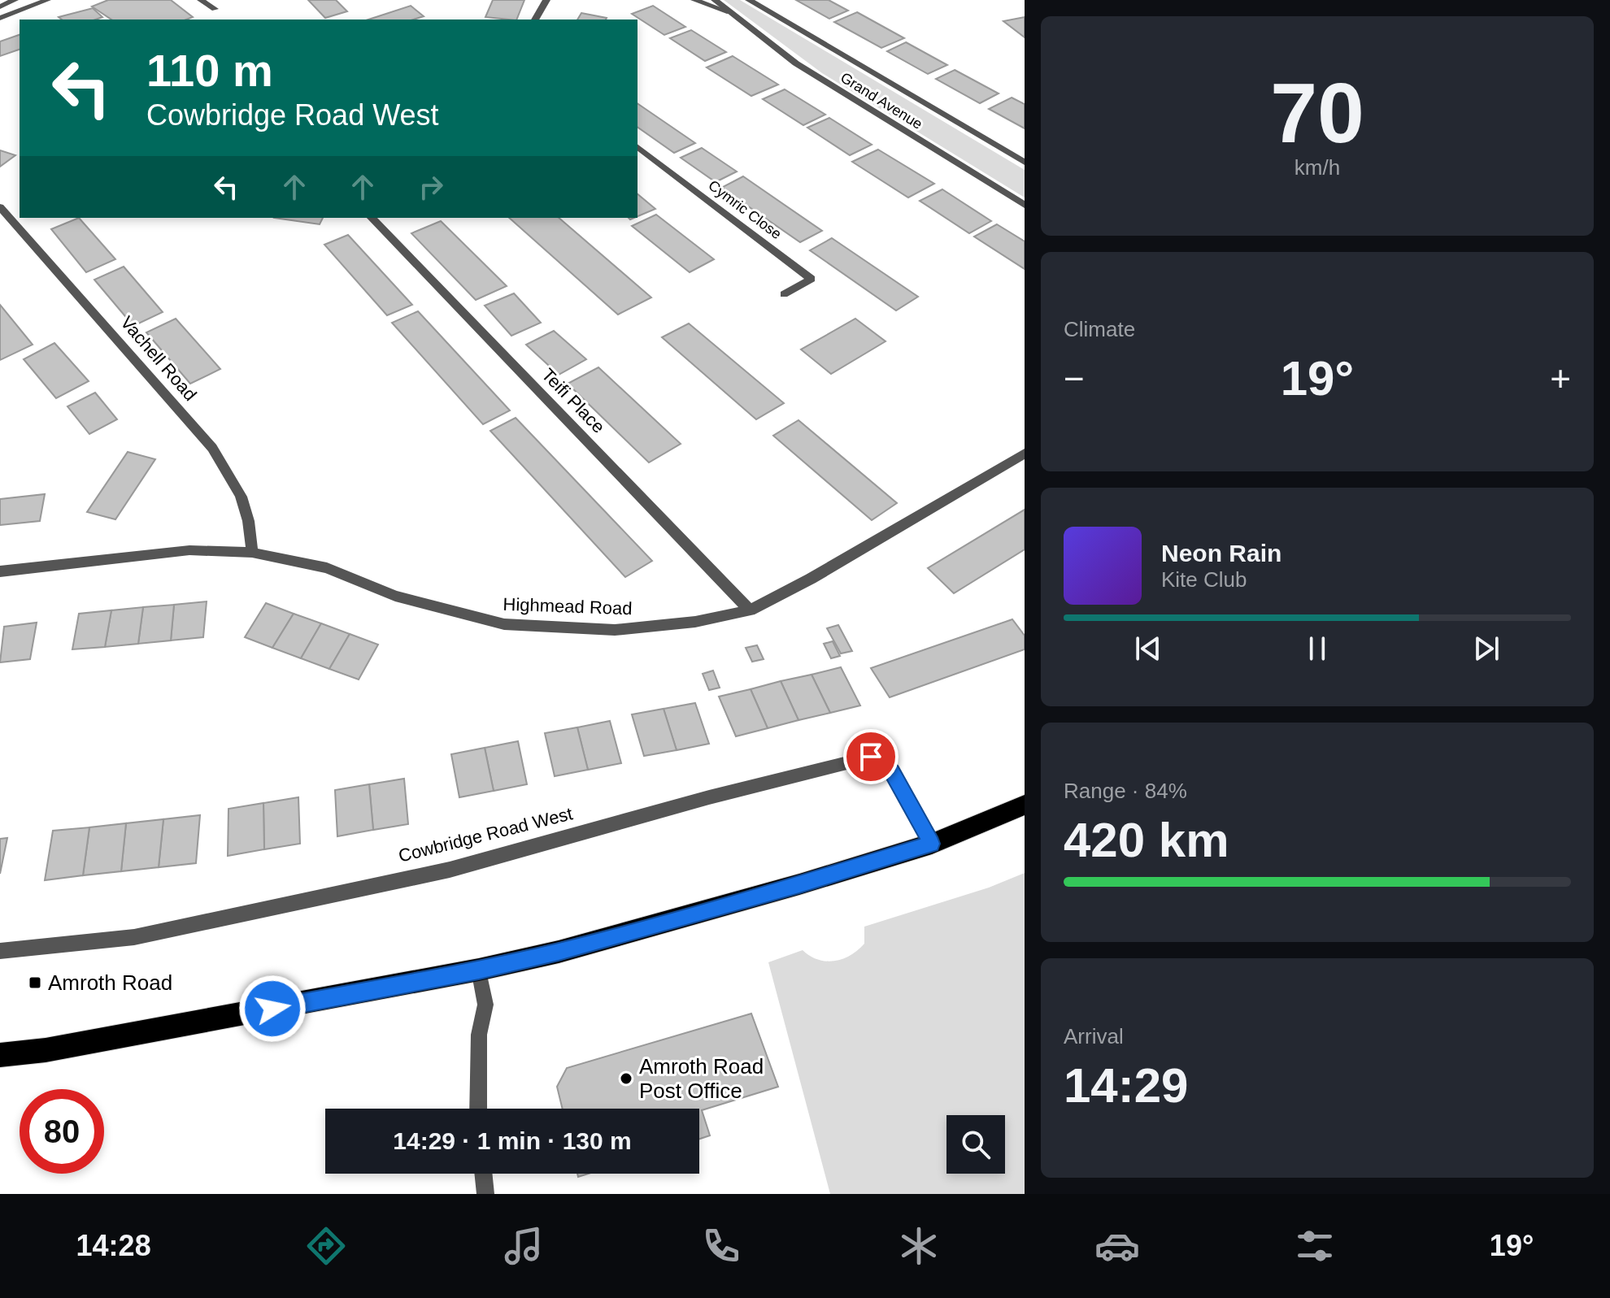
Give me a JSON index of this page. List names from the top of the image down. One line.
{"streets":{"street":["Grand Avenue","Cymric Close","Vachell Road","Teifi Place","Highmead Road","Cowbridge Road West"]},"crossings":[["Vachell Road","Highmead Road"],["Teifi Place","Highmead Road"]],"places":{"transit":["Amroth Road"],"other":["Amroth Road Post Office"]},"page":{"tile":[["70","km/h"],"Climate",["Range · 84%","420 km"],["Arrival","14:29"]],"turn":["110 m","Cowbridge Road West"],"heat":["−","19°","+"],"song":["Neon Rain","Kite Club"],"limit":"80","trip":"14:29 · 1 min · 130 m","tabs":["14:28","19°"]}}
